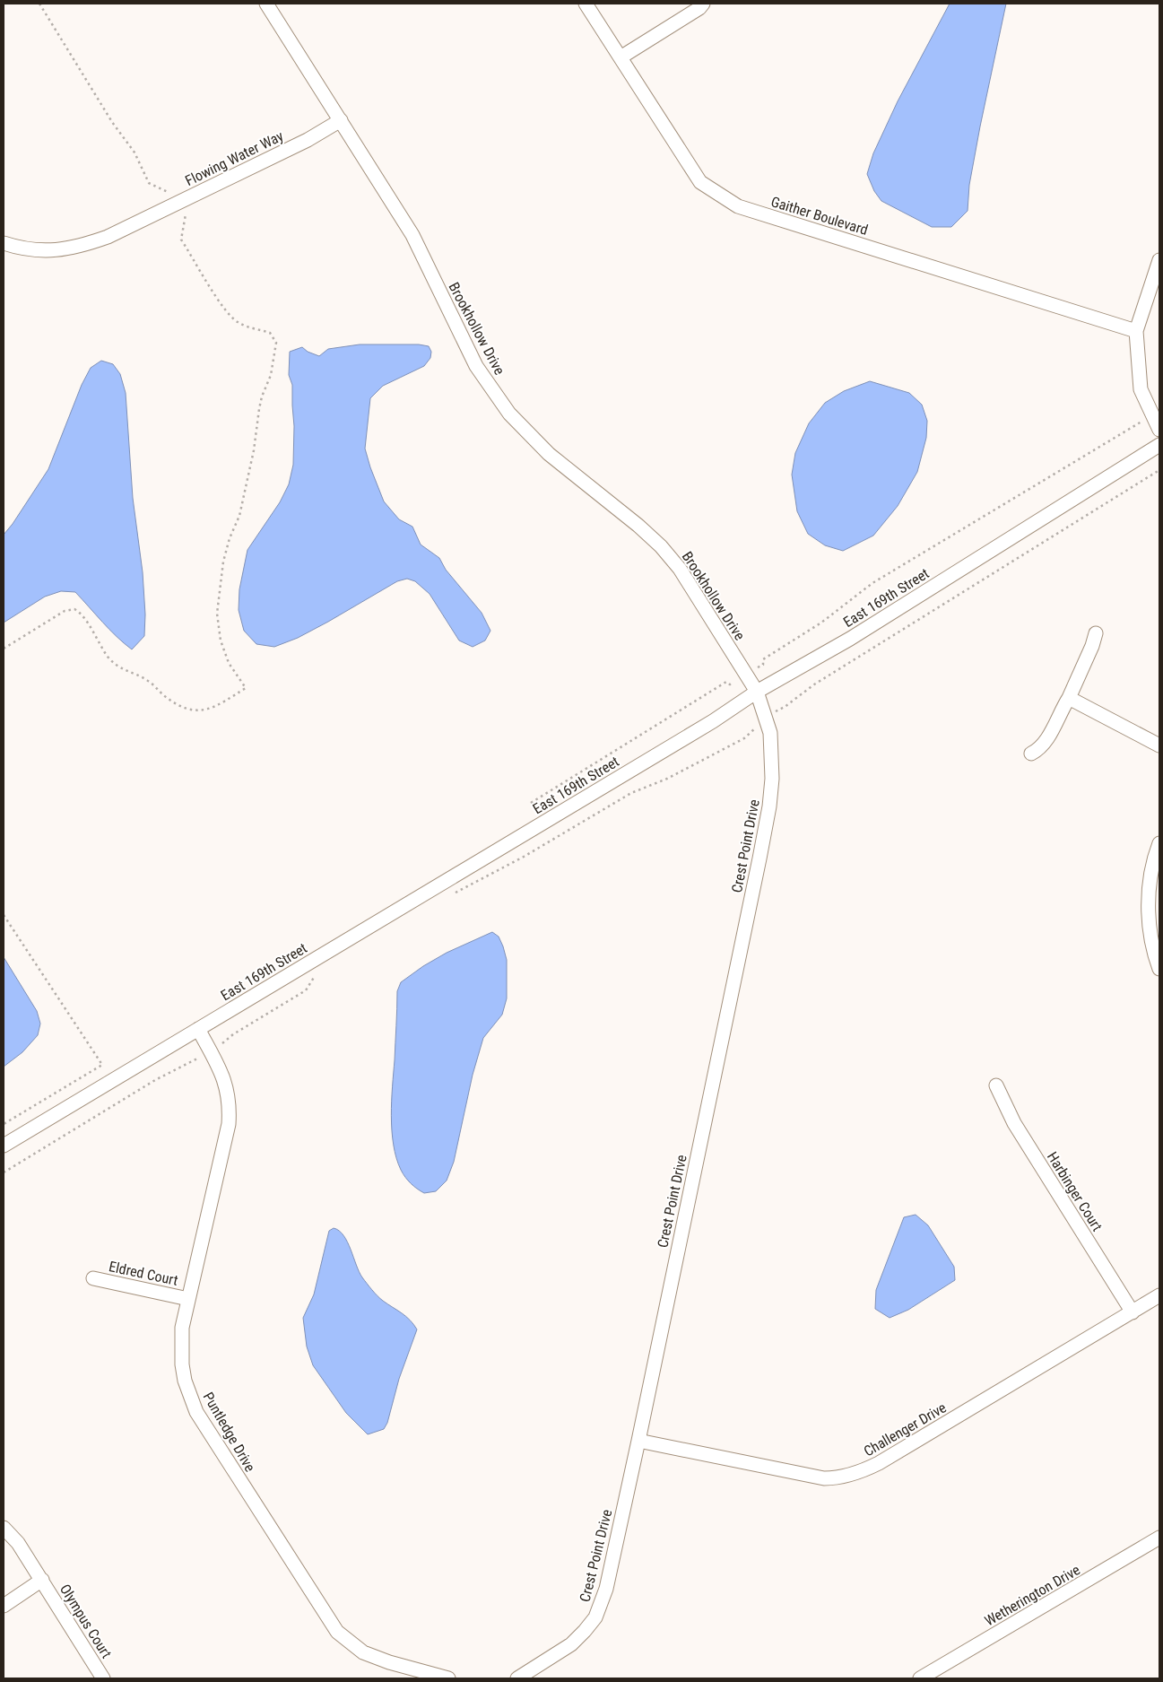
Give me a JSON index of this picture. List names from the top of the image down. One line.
{"streets":{"street":["Flowing Water Way","Gaither Boulevard","Brookhollow Drive","East 169th Street","Crest Point Drive","Harbinger Court","Eldred Court","Challenger Drive","Puntledge Drive","Wetherington Drive","Olympus Court"]},"crossings":[["Flowing Water Way","Brookhollow Drive"],["Brookhollow Drive","East 169th Street"],["Brookhollow Drive","Crest Point Drive"],["East 169th Street","Crest Point Drive"],["East 169th Street","Puntledge Drive"],["Crest Point Drive","Challenger Drive"],["Harbinger Court","Challenger Drive"],["Eldred Court","Puntledge Drive"]]}
